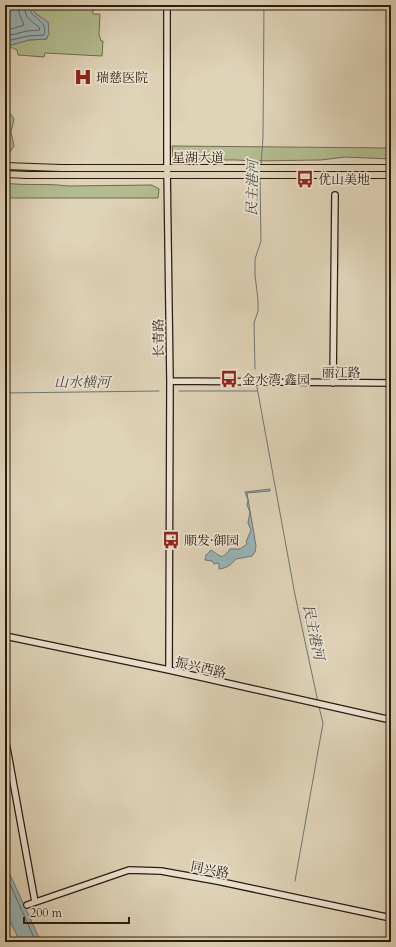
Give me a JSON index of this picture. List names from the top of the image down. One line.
{"streets":{"main road":["星湖大道"],"street":["长青路","丽江路","振兴西路","同兴路"]},"crossings":[["星湖大道","长青路"],["长青路","丽江路"],["长青路","振兴西路"]],"water":["民主港河","山水横河"],"places":{"hospital":["瑞慈医院"],"bus stop":["优山美地","金水湾·鑫园","顺发·御园"]},"scale_bar":"200 m"}
